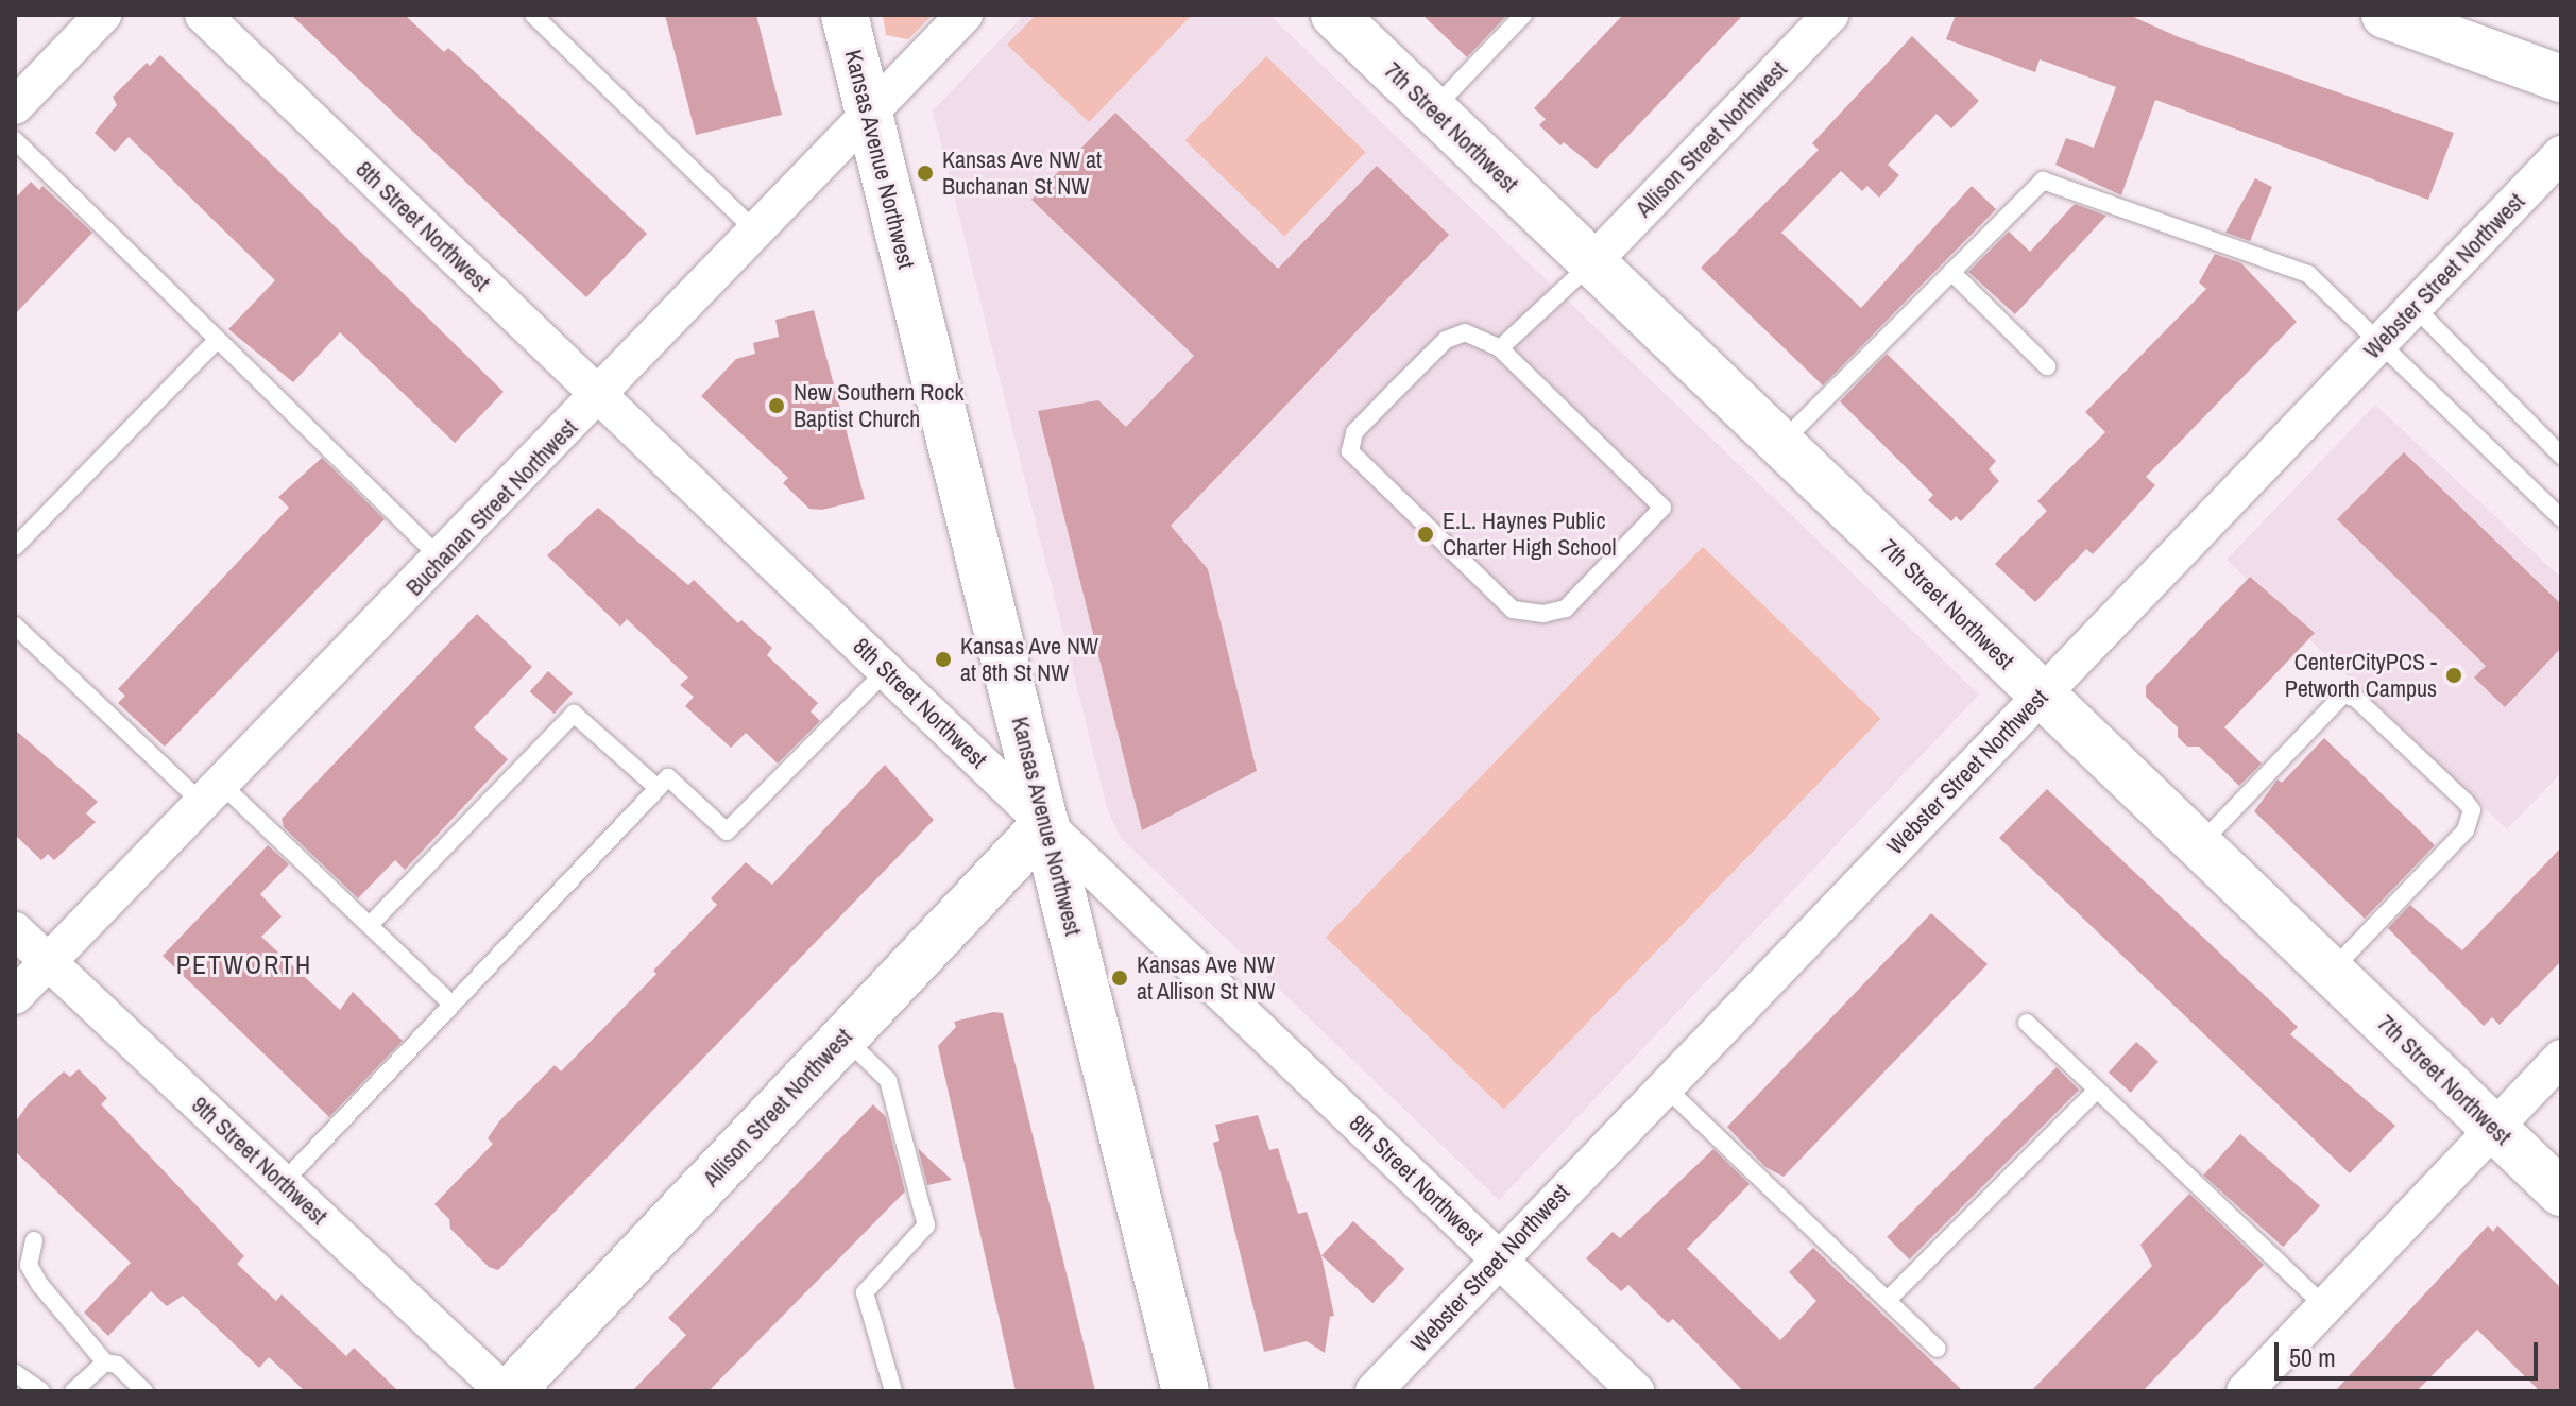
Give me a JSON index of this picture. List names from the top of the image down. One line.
{"streets":{"street":["7th Street Northwest","Allison Street Northwest","Kansas Avenue Northwest","8th Street Northwest","Webster Street Northwest","Buchanan Street Northwest","9th Street Northwest"]},"crossings":[["7th Street Northwest","Allison Street Northwest"],["7th Street Northwest","Webster Street Northwest"],["Allison Street Northwest","Kansas Avenue Northwest"],["Allison Street Northwest","8th Street Northwest"],["Kansas Avenue Northwest","8th Street Northwest"],["Kansas Avenue Northwest","Buchanan Street Northwest"],["8th Street Northwest","Webster Street Northwest"],["8th Street Northwest","Buchanan Street Northwest"],["Buchanan Street Northwest","9th Street Northwest"]],"districts":["PETWORTH"],"places":["Kansas Ave NW at Buchanan St NW","New Southern Rock Baptist Church","E.L. Haynes Public Charter High School","Kansas Ave NW at 8th St NW","CenterCityPCS - Petworth Campus","Kansas Ave NW at Allison St NW"],"scale_bar":"50 m"}
